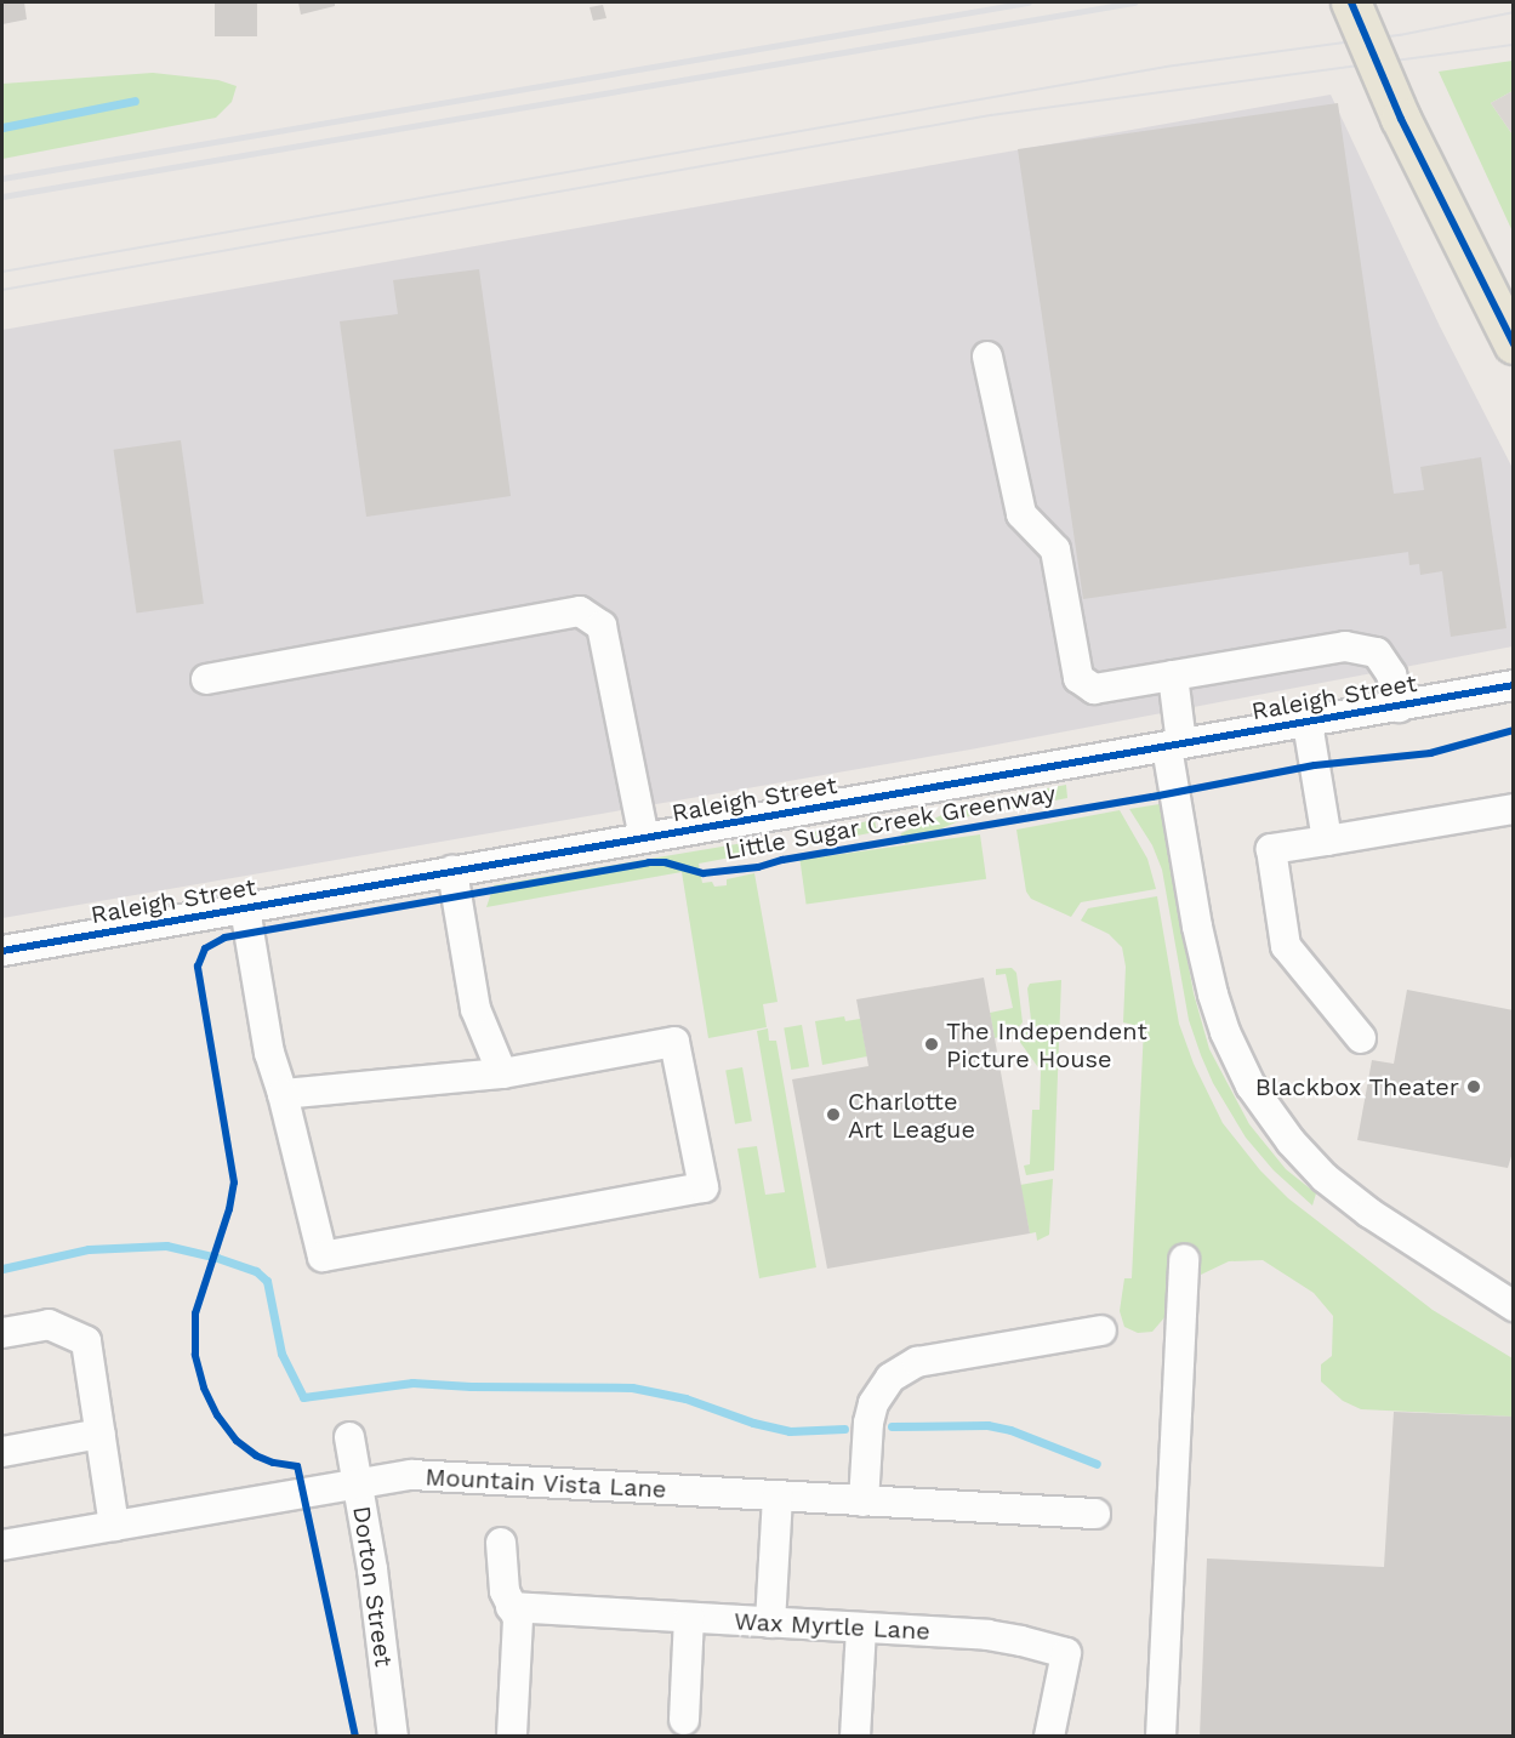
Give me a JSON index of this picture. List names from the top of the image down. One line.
{"streets":{"street":["Raleigh Street","Mountain Vista Lane","Dorton Street","Wax Myrtle Lane"],"cycle path":["Little Sugar Creek Greenway"]},"crossings":[["Mountain Vista Lane","Dorton Street"]],"places":["The Independent Picture House","Blackbox Theater","Charlotte Art League"]}
